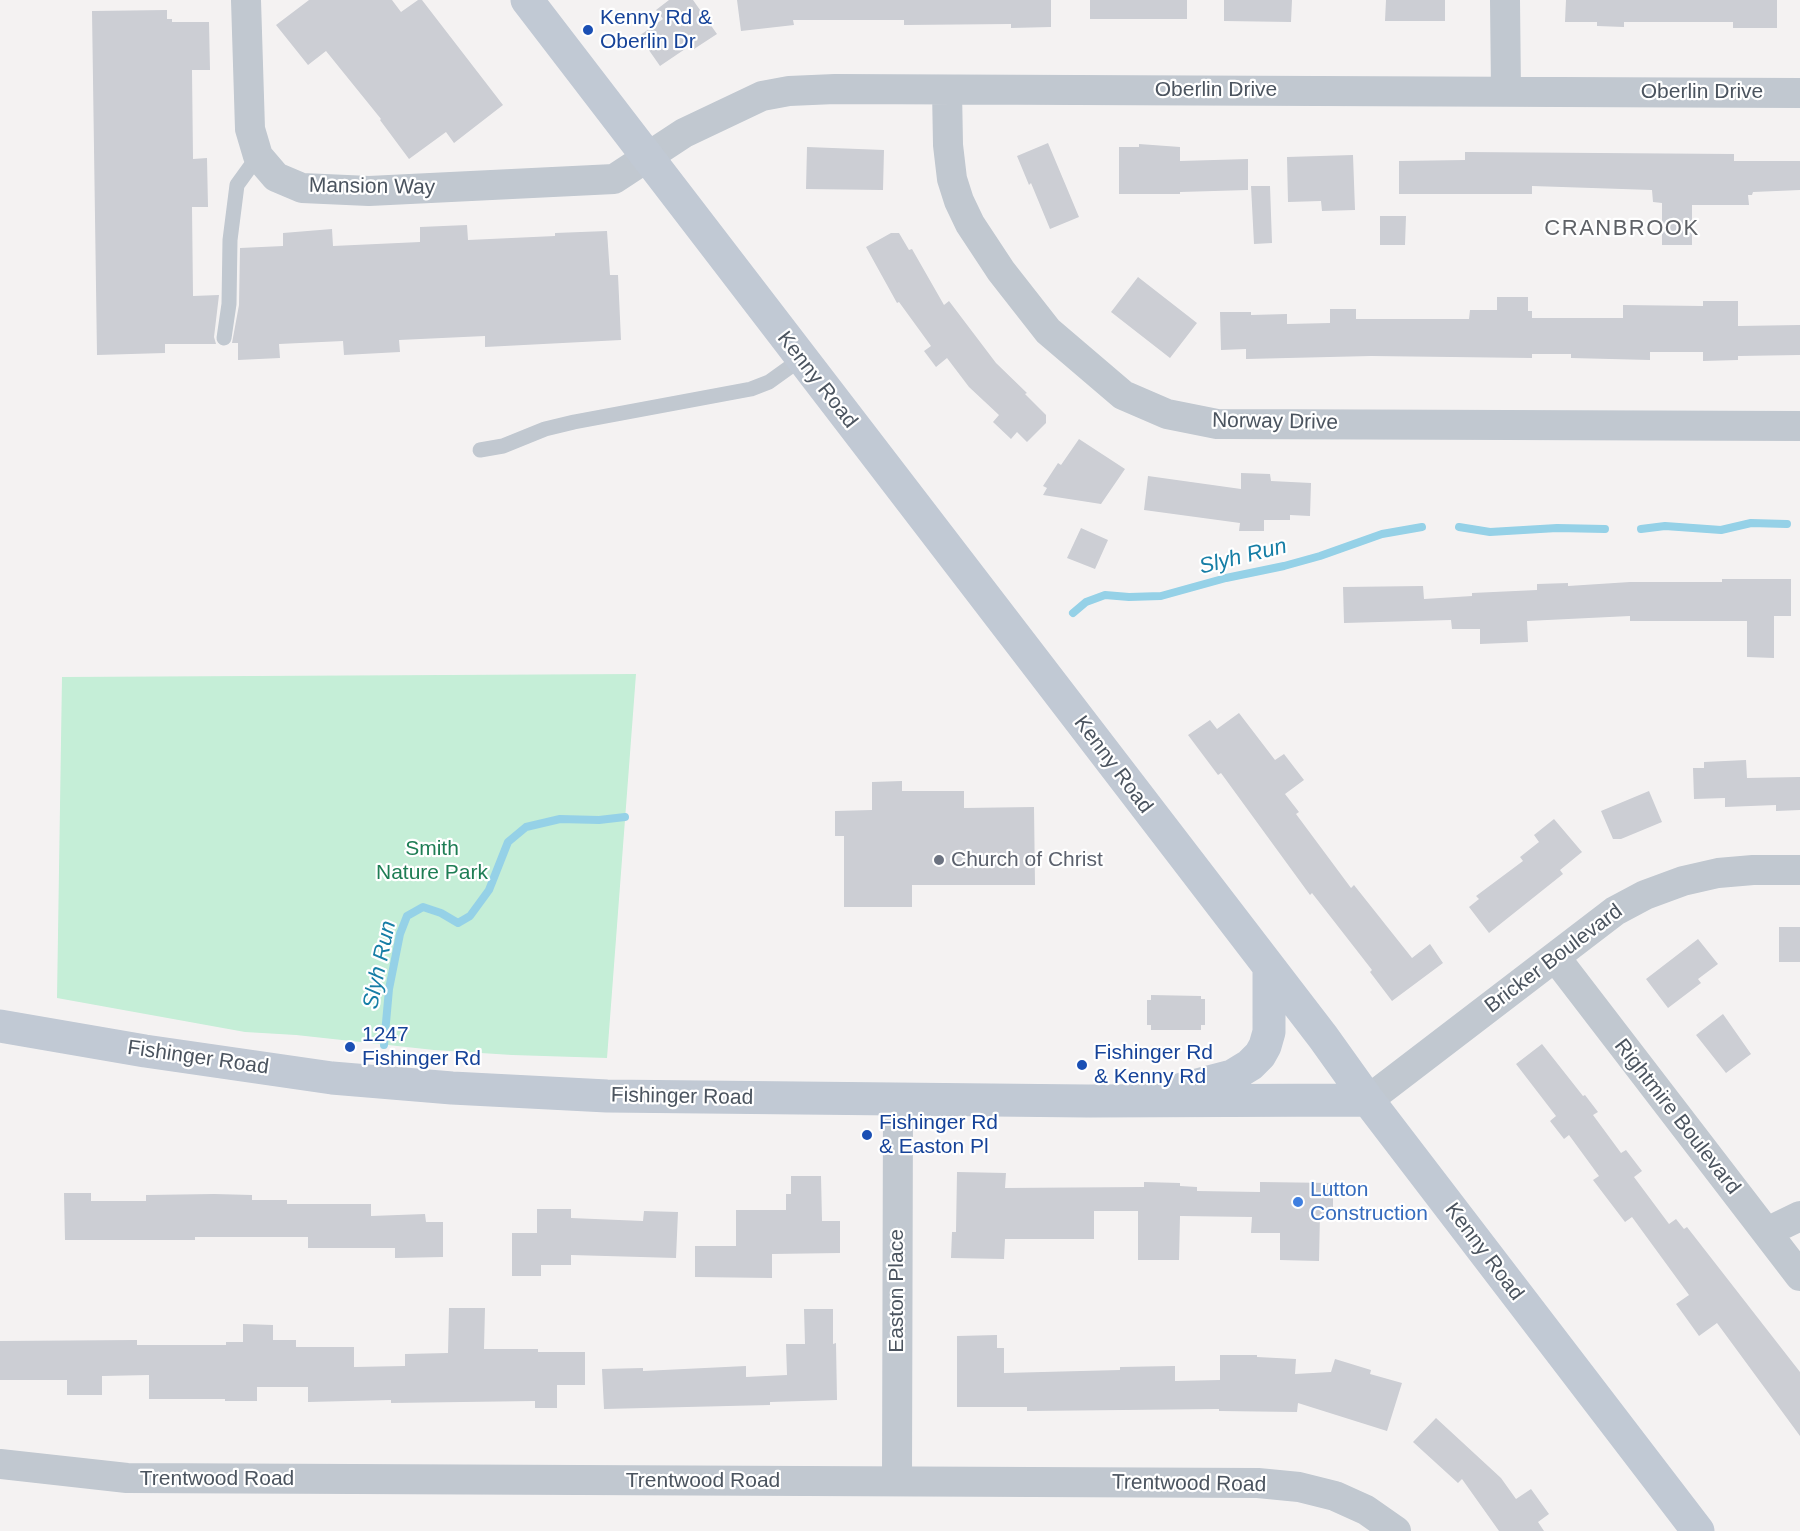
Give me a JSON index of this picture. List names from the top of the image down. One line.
{"streets":{"main road":["Kenny Road","Fishinger Road"],"street":["Oberlin Drive","Mansion Way","Norway Drive","Bricker Boulevard","Rightmire Boulevard","Easton Place","Trentwood Road"]},"crossings":[["Oberlin Drive","Mansion Way"],["Oberlin Drive","Kenny Road"],["Oberlin Drive","Norway Drive"],["Mansion Way","Kenny Road"],["Kenny Road","Bricker Boulevard"],["Kenny Road","Fishinger Road"],["Bricker Boulevard","Fishinger Road"],["Bricker Boulevard","Rightmire Boulevard"],["Fishinger Road","Easton Place"],["Easton Place","Trentwood Road"]],"districts":["CRANBROOK"],"water":["Slyh Run"],"parks":["Smith Nature Park"],"places":["Kenny Rd & Oberlin Dr","Church of Christ","1247 Fishinger Rd","Fishinger Rd & Kenny Rd","Fishinger Rd & Easton Pl","Lutton Construction"]}
